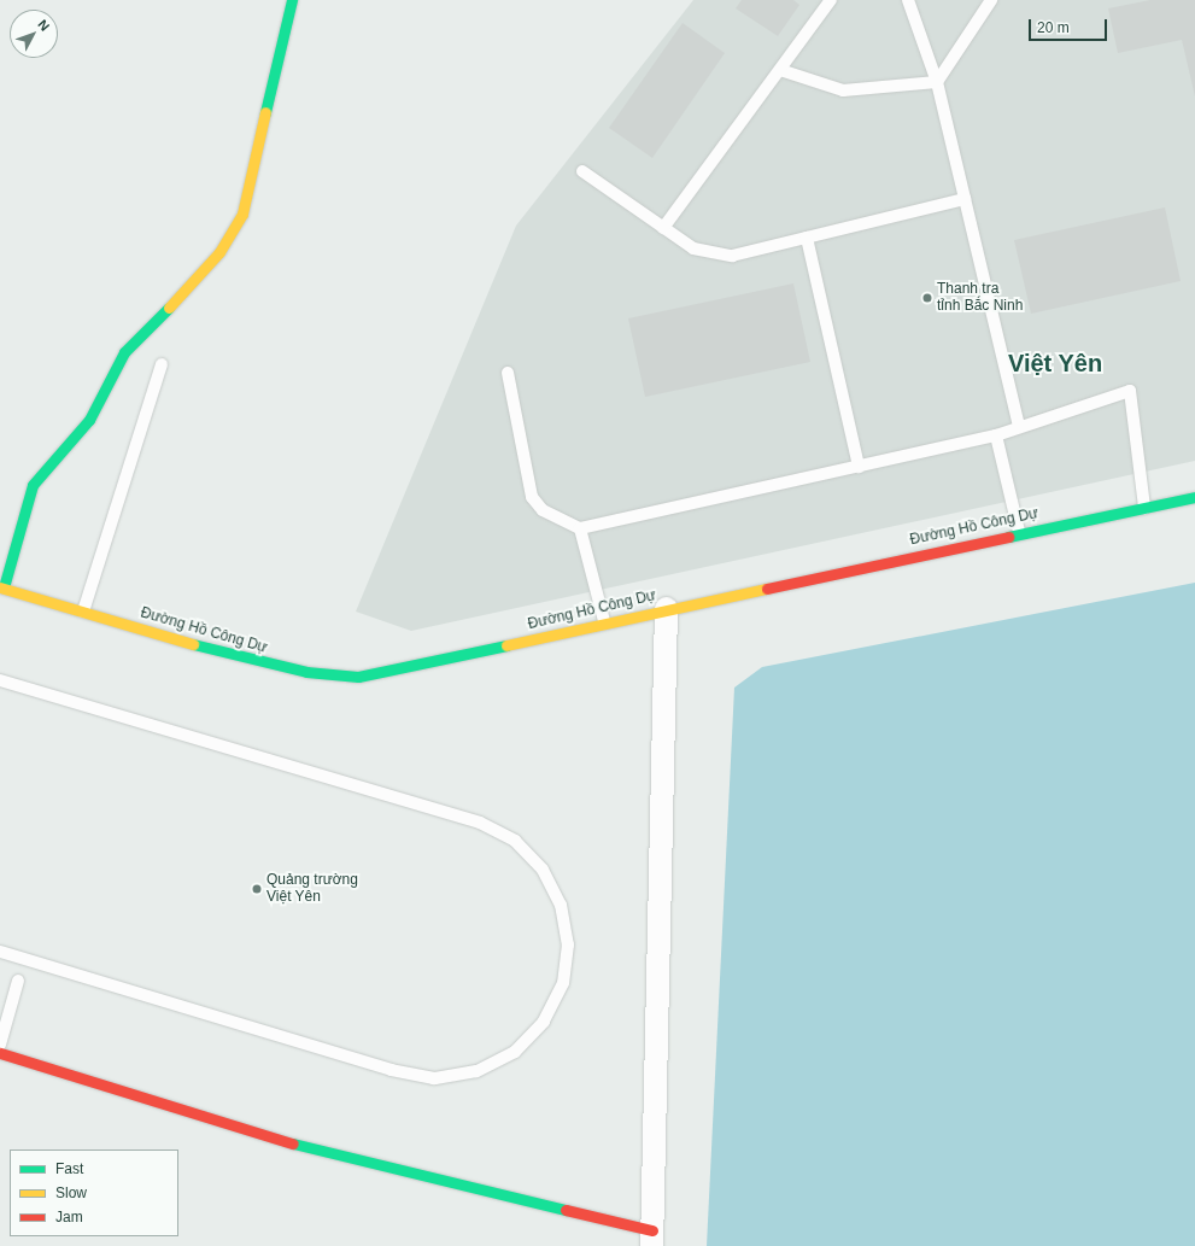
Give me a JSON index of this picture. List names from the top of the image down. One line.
{"streets":{"street":["Đường Hồ Công Dự"]},"districts":["Việt Yên"],"places":["Thanh tra tỉnh Bắc Ninh","Quảng trường Việt Yên"],"legend":["Fast","Slow","Jam"],"scale_bar":"20 m","north":"top right"}
